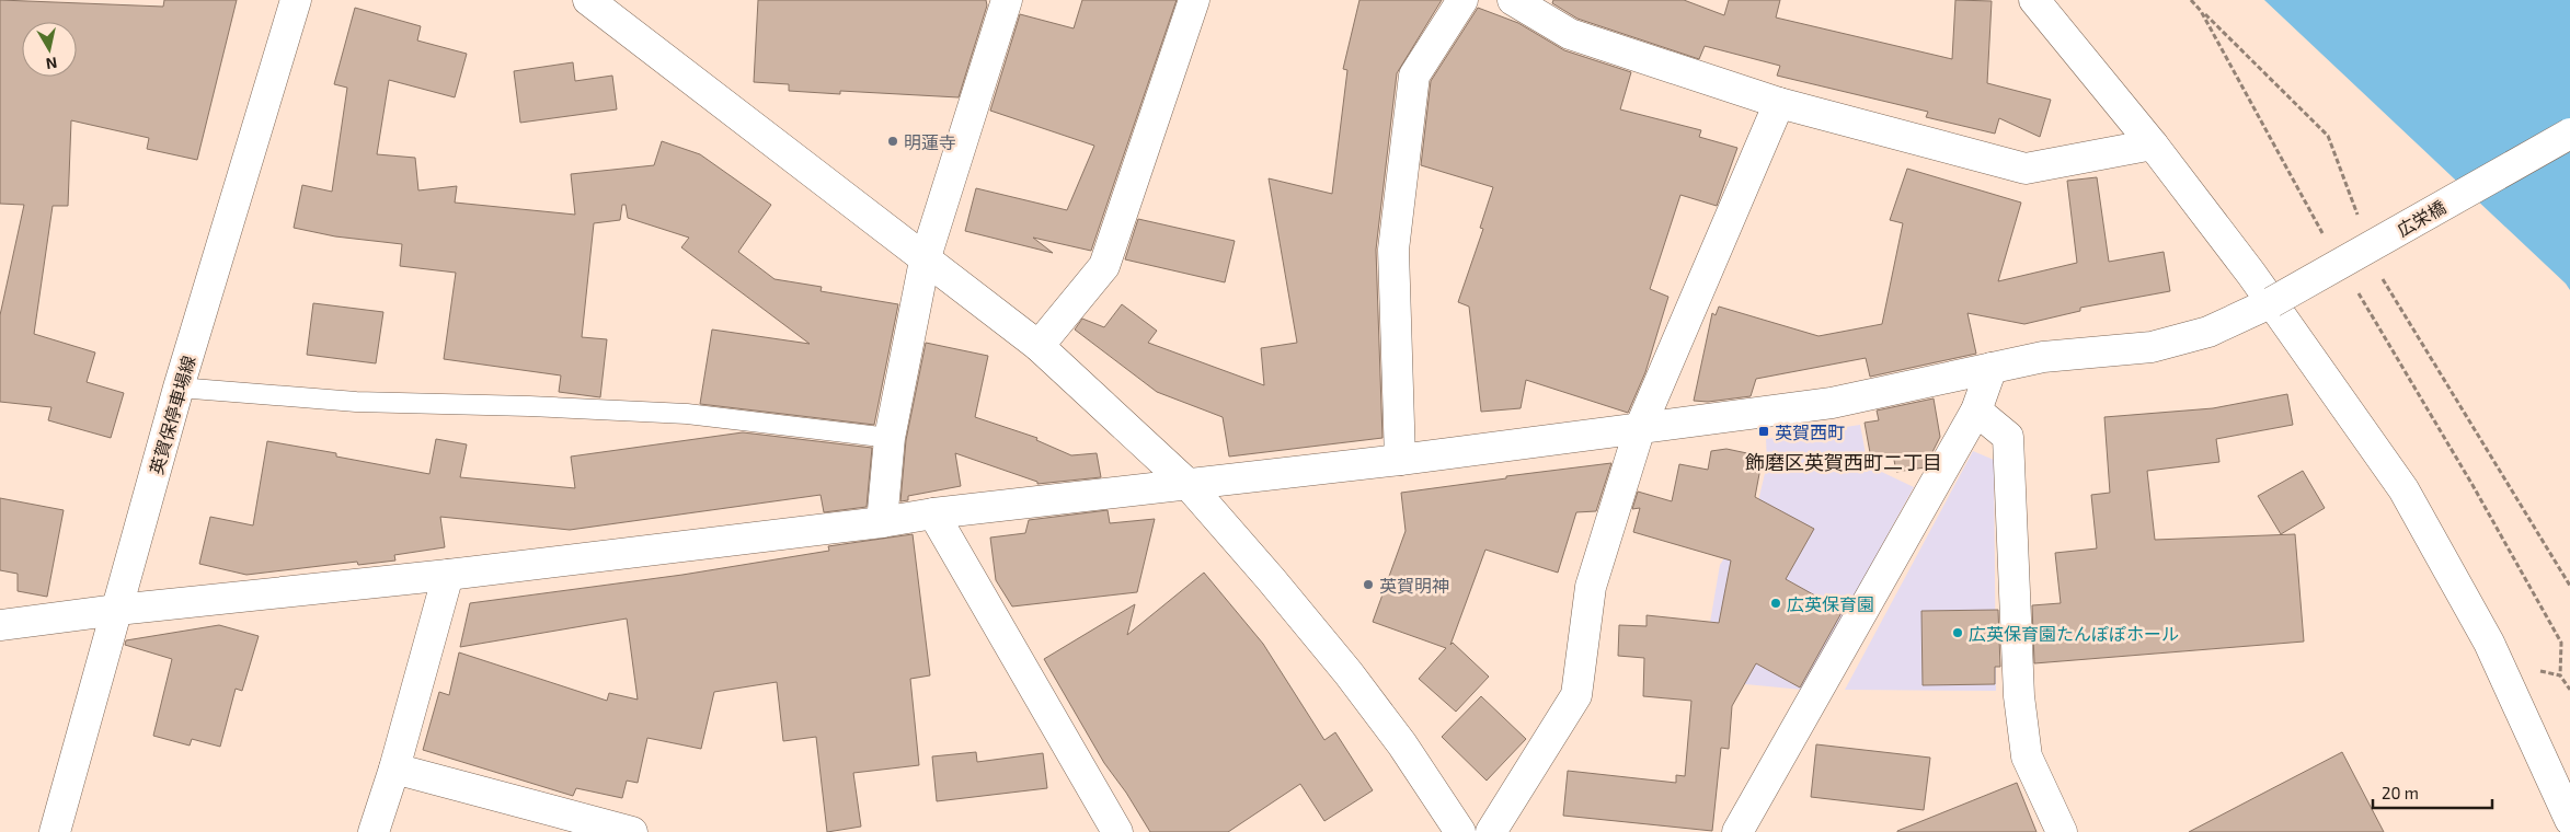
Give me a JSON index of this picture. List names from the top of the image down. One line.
{"streets":{"street":["広栄橋","英賀保停車場線"]},"crossings":[["広栄橋","英賀保停車場線"]],"districts":["飾磨区英賀西町二丁目"],"places":{"other":["明蓮寺","英賀明神","広英保育園","広英保育園たんぽぽホール"],"transit":["英賀西町"]},"scale_bar":"20 m","north":"bottom"}
